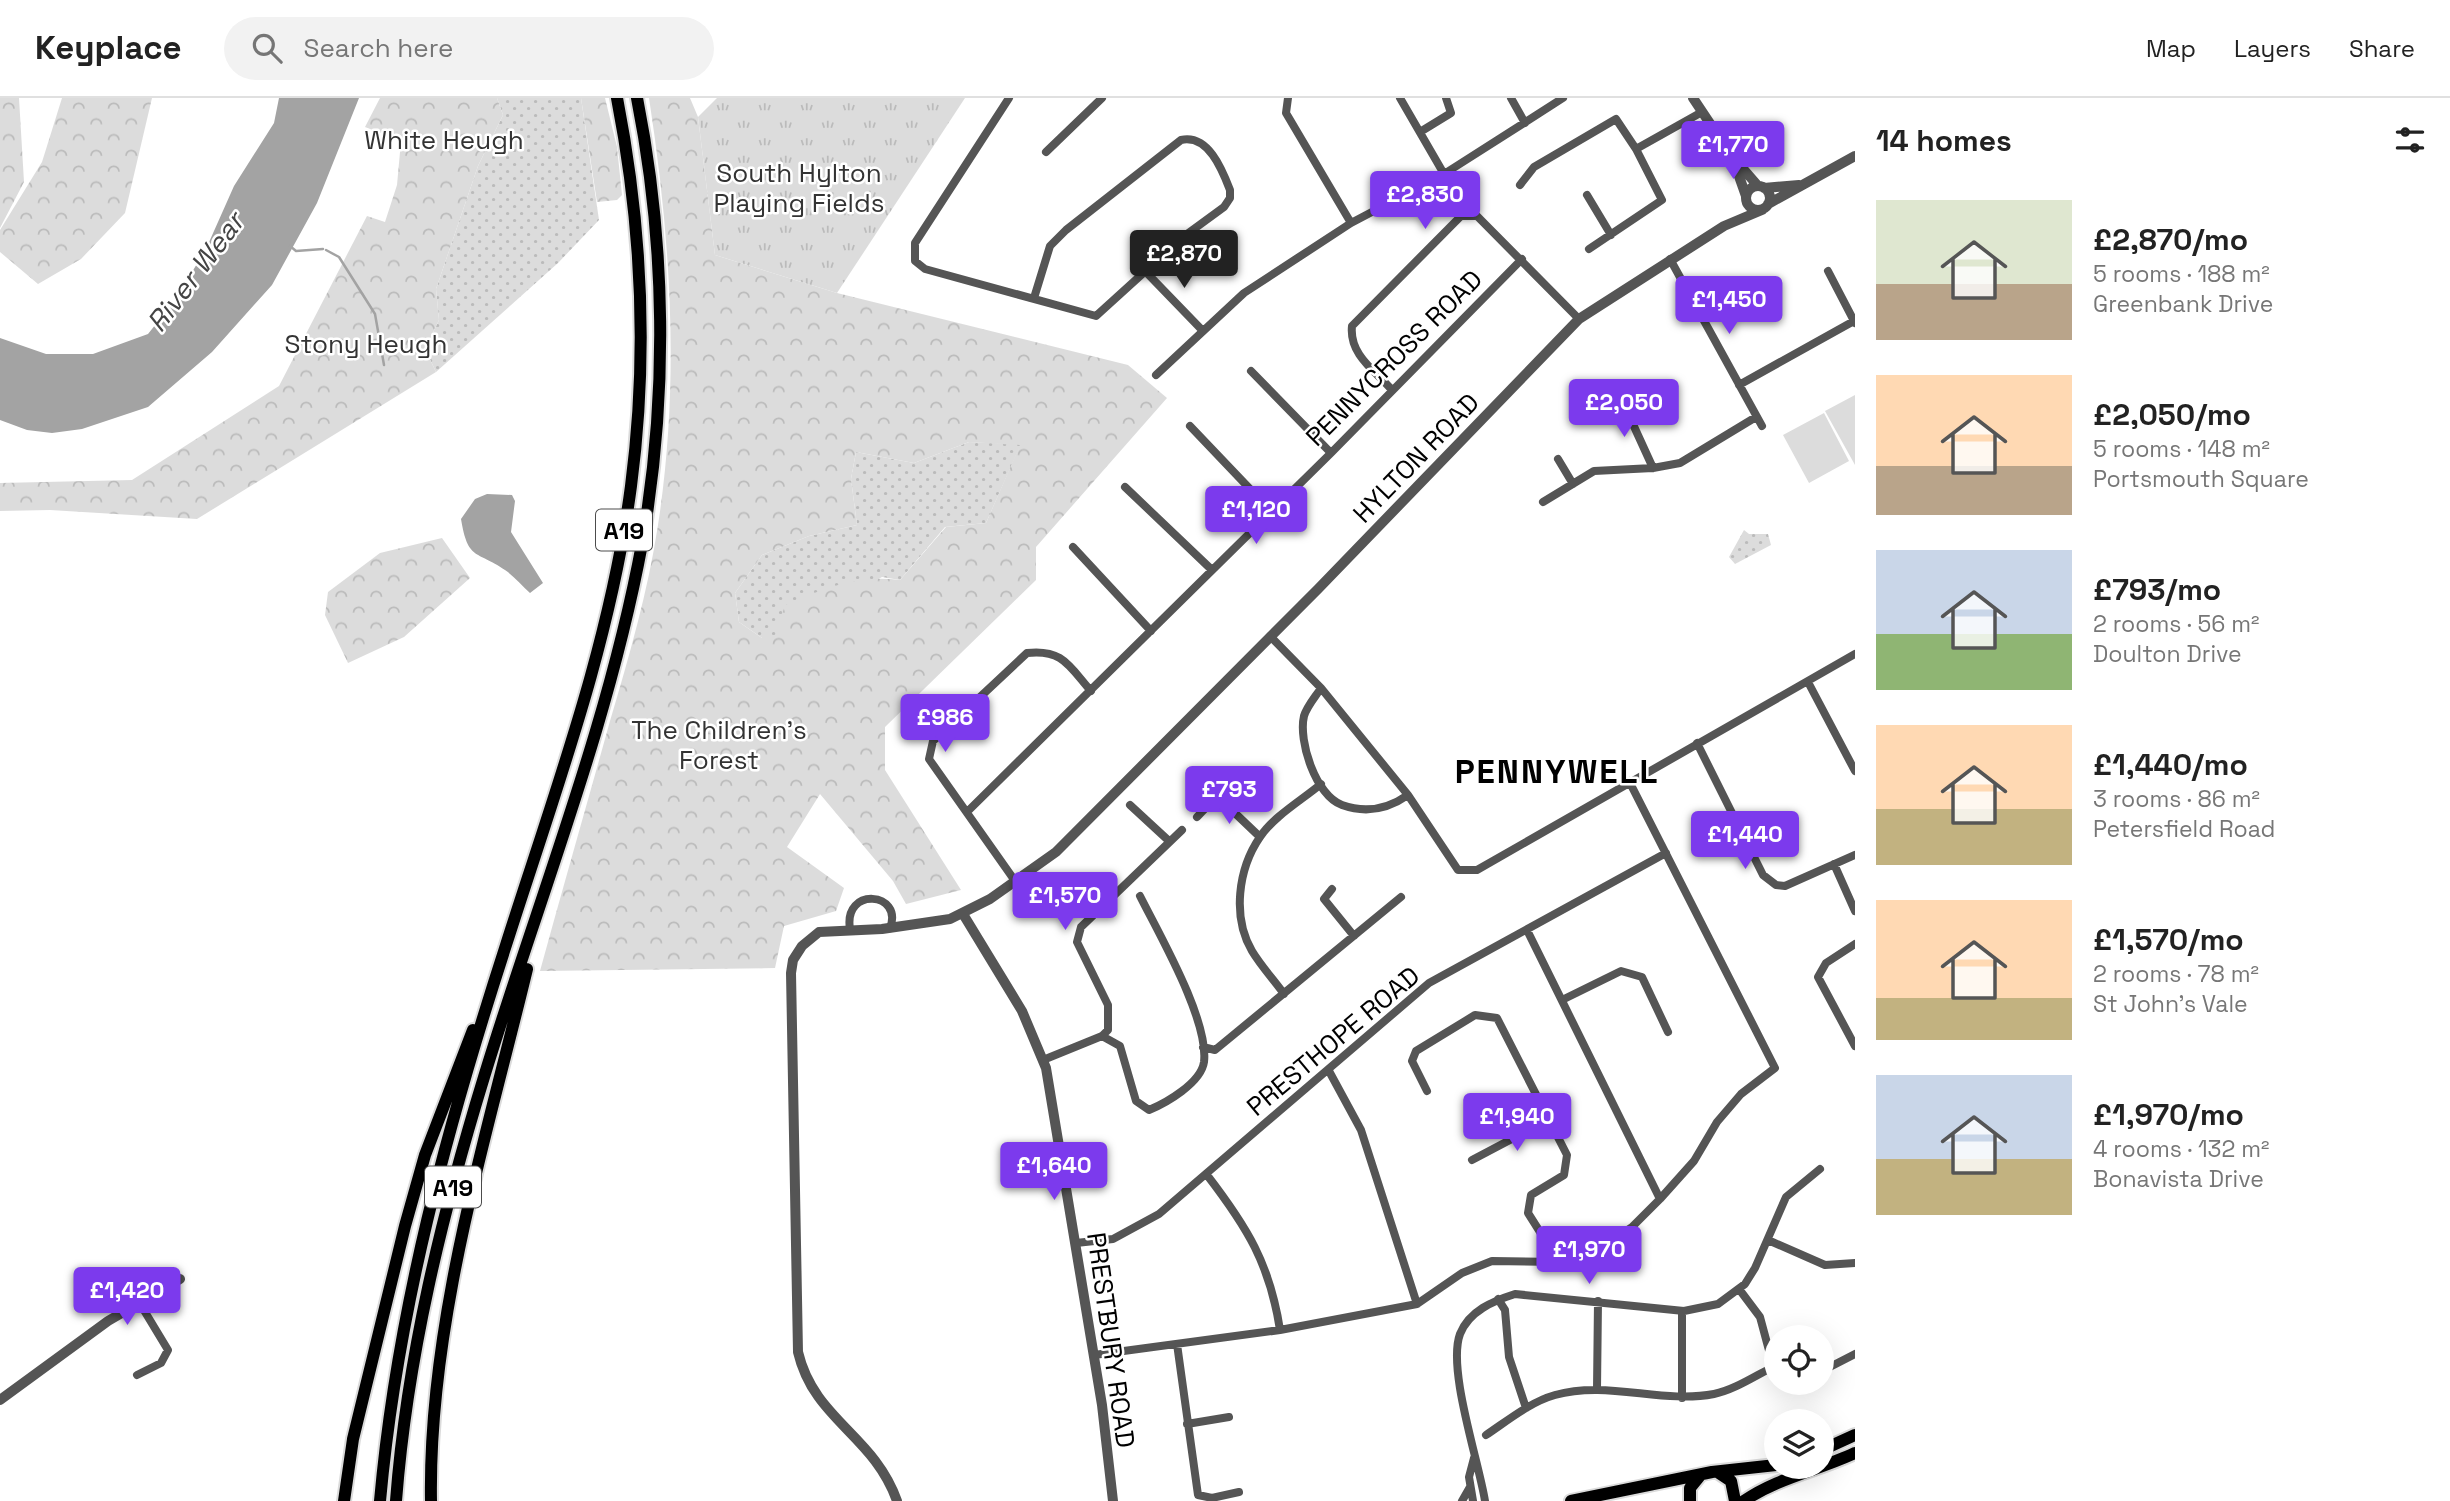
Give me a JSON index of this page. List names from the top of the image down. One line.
{"streets":{"main road":["A19"],"street":["PENNYCROSS ROAD","HYLTON ROAD","PRESTHOPE ROAD","PRESTBURY ROAD"]},"crossings":[["HYLTON ROAD","PRESTBURY ROAD"],["PRESTHOPE ROAD","PRESTBURY ROAD"]],"districts":["PENNYWELL"],"water":["River Wear"],"parks":["White Heugh","South Hylton Playing Fields","Stony Heugh","The Children's Forest"],"page":{"header":"Keyplace","search":"Search here","nav":["Map","Layers","Share"],"heading":"14 homes","price":["£1,770","£2,830","£2,870","£1,450","£2,050","£1,120","£986","£793","£1,440","£1,570","£1,940","£1,640","£1,970","£1,420"],"list":[{"name":"£2,870/mo","note":"5 rooms · 188 m² · Greenbank Drive"},{"name":"£2,050/mo","note":"5 rooms · 148 m² · Portsmouth Square"},{"name":"£793/mo","note":"2 rooms · 56 m² · Doulton Drive"},{"name":"£1,440/mo","note":"3 rooms · 86 m² · Petersfield Road"},{"name":"£1,570/mo","note":"2 rooms · 78 m² · St John's Vale"},{"name":"£1,970/mo","note":"4 rooms · 132 m² · Bonavista Drive"}]}}
